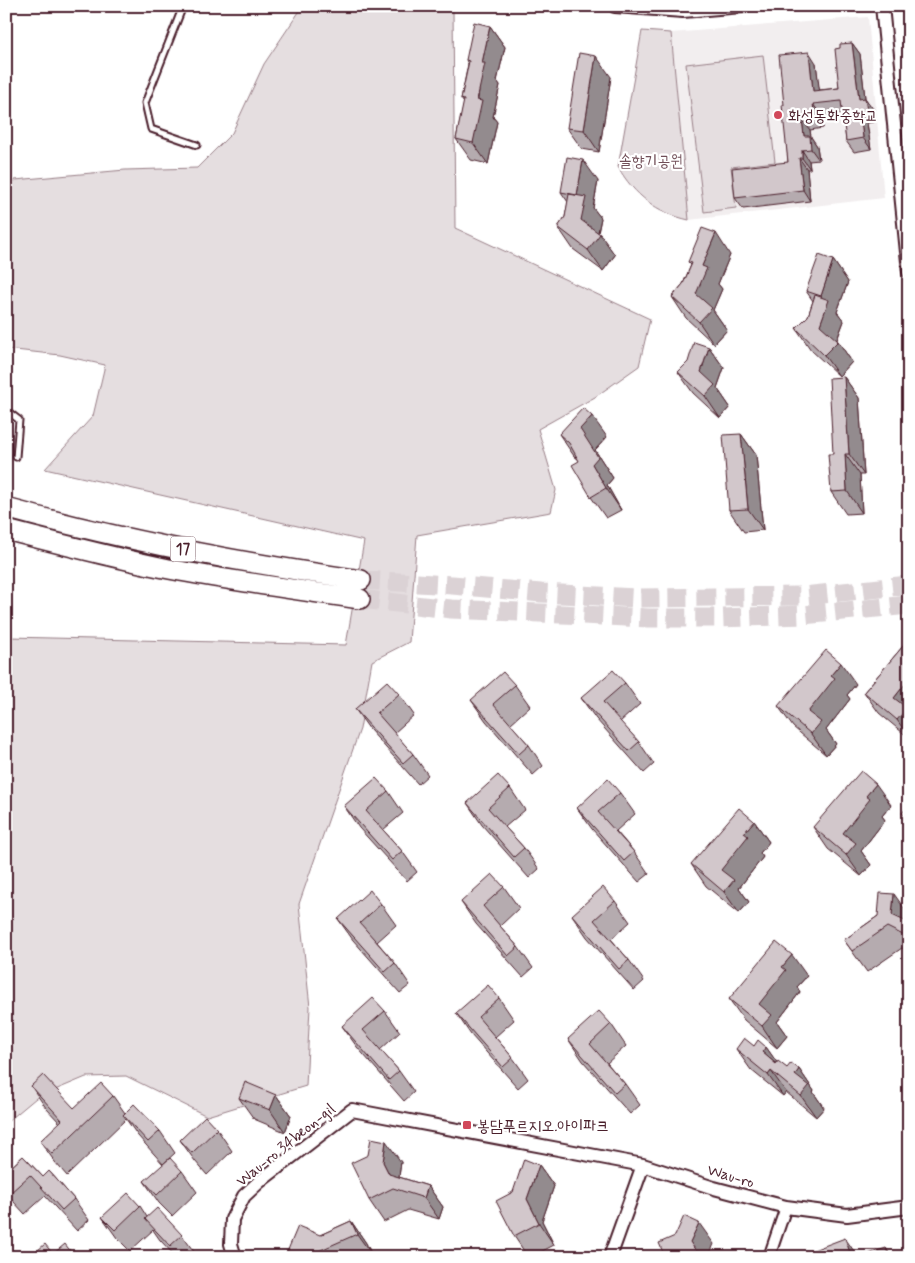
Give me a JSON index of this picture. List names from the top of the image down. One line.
{"streets":{"highway":["17"],"street":["Wau-ro 34beon-gil","Wau-ro"]},"crossings":[["Wau-ro 34beon-gil","Wau-ro"]],"parks":["솔향기공원"],"places":{"other":["화성동화중학교"],"transit":["봉담푸르지오.아이파크"]}}
